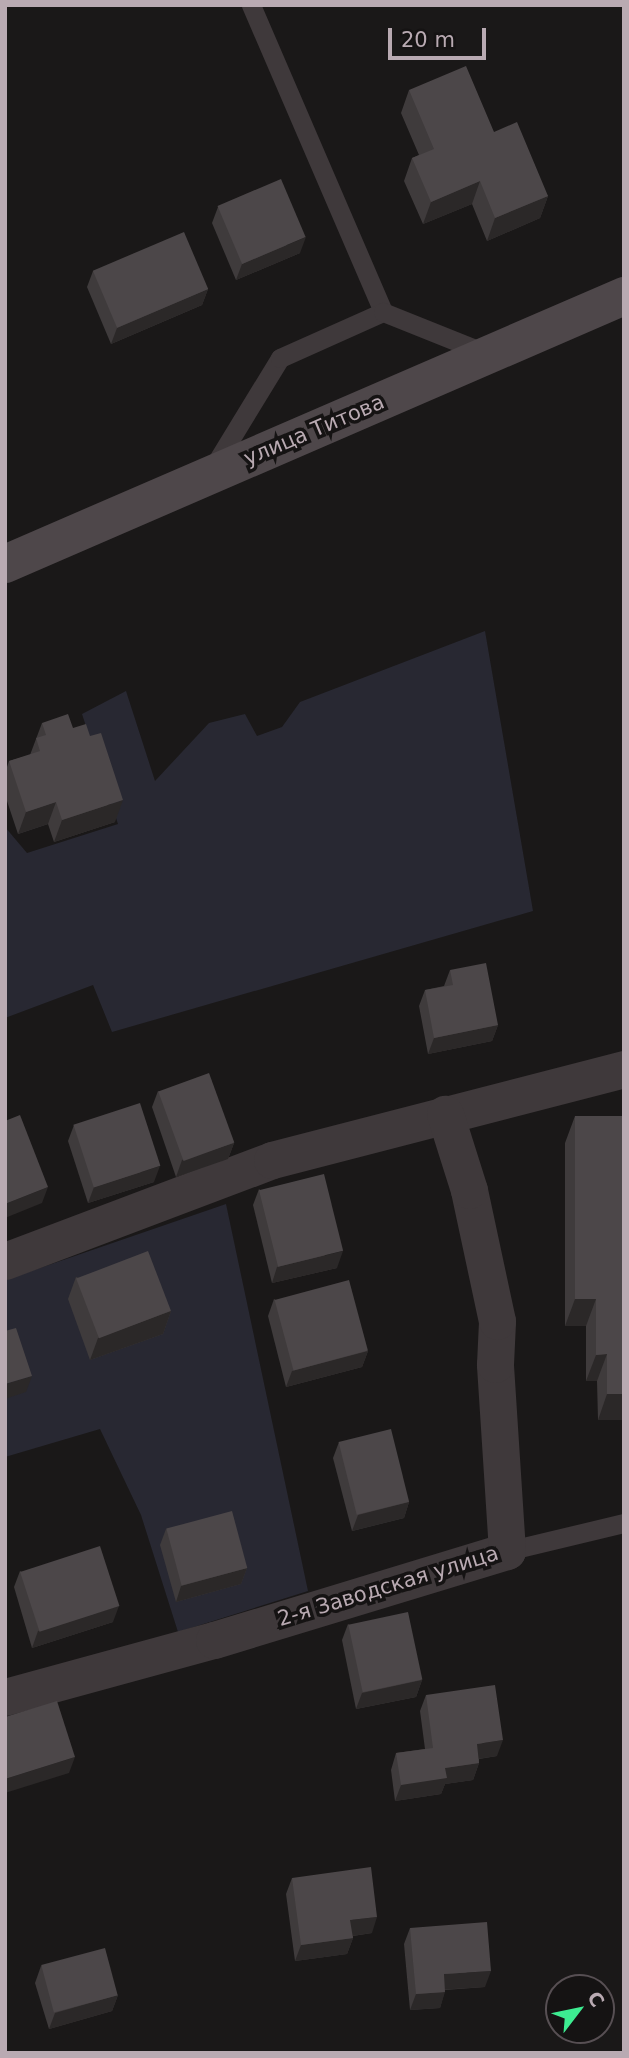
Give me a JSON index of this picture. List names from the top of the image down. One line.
{"streets":{"main road":["улица Титова"],"street":["2-я Заводская улица"]},"scale_bar":"20 m","north":"top right"}
